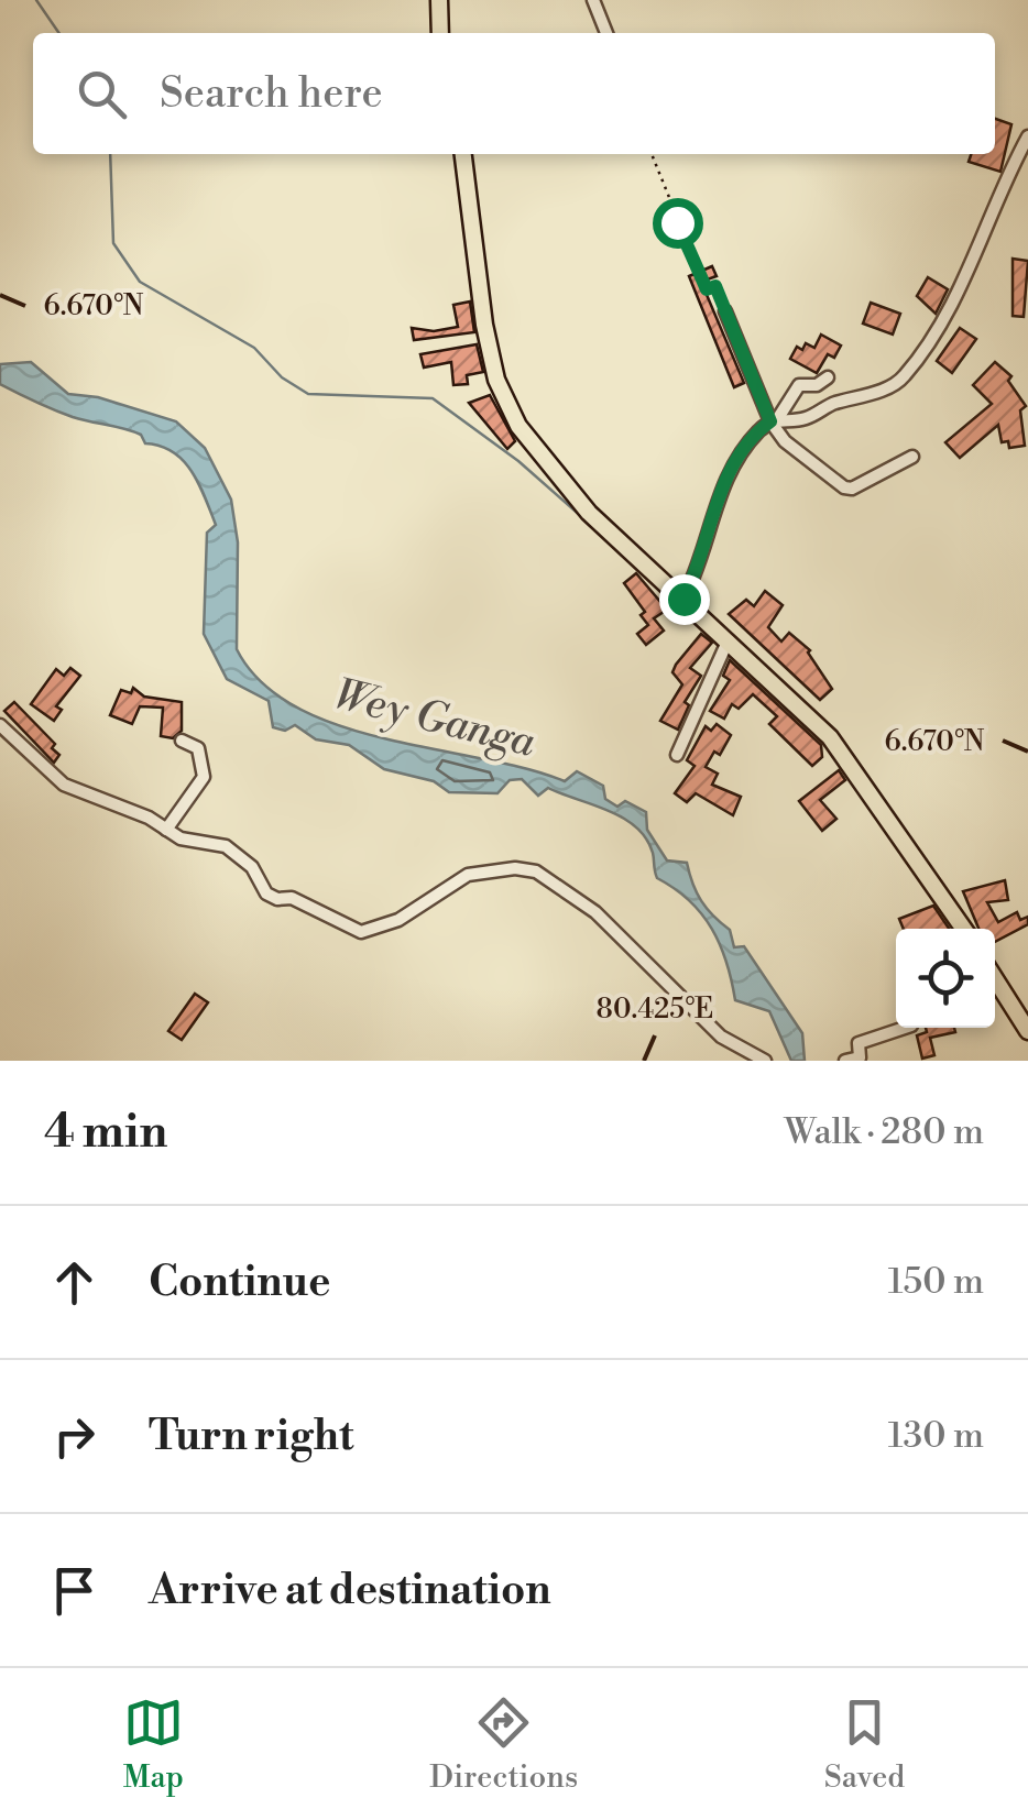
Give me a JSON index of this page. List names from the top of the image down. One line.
{"water":["Wey Ganga"],"page":{"search":"Search here","heading":["4 min","Walk · 280 m"],"list":[["Continue","150 m"],["Turn right","130 m"],"Arrive at destination"],"nav":["Map","Directions","Saved"]},"coordinates":["6.670°N","80.425°E"]}
